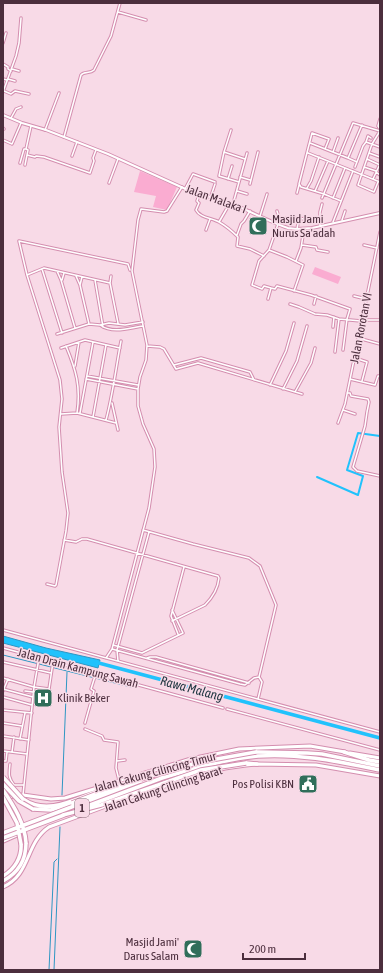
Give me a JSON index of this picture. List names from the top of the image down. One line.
{"streets":{"highway":["Jalan Cakung Cilincing Timur","Jalan Cakung Cilincing Barat","1"],"street":["Jalan Malaka I","Jalan Rorotan VI","Jalan Drain Kampung Sawah"]},"water":["Rawa Malang"],"places":{"mosque":["Masjid Jami Nurus Sa'adah","Masjid Jami' Darus Salam"],"hospital":["Klinik Beker"],"public building":["Pos Polisi KBN"]},"scale_bar":"200 m"}
